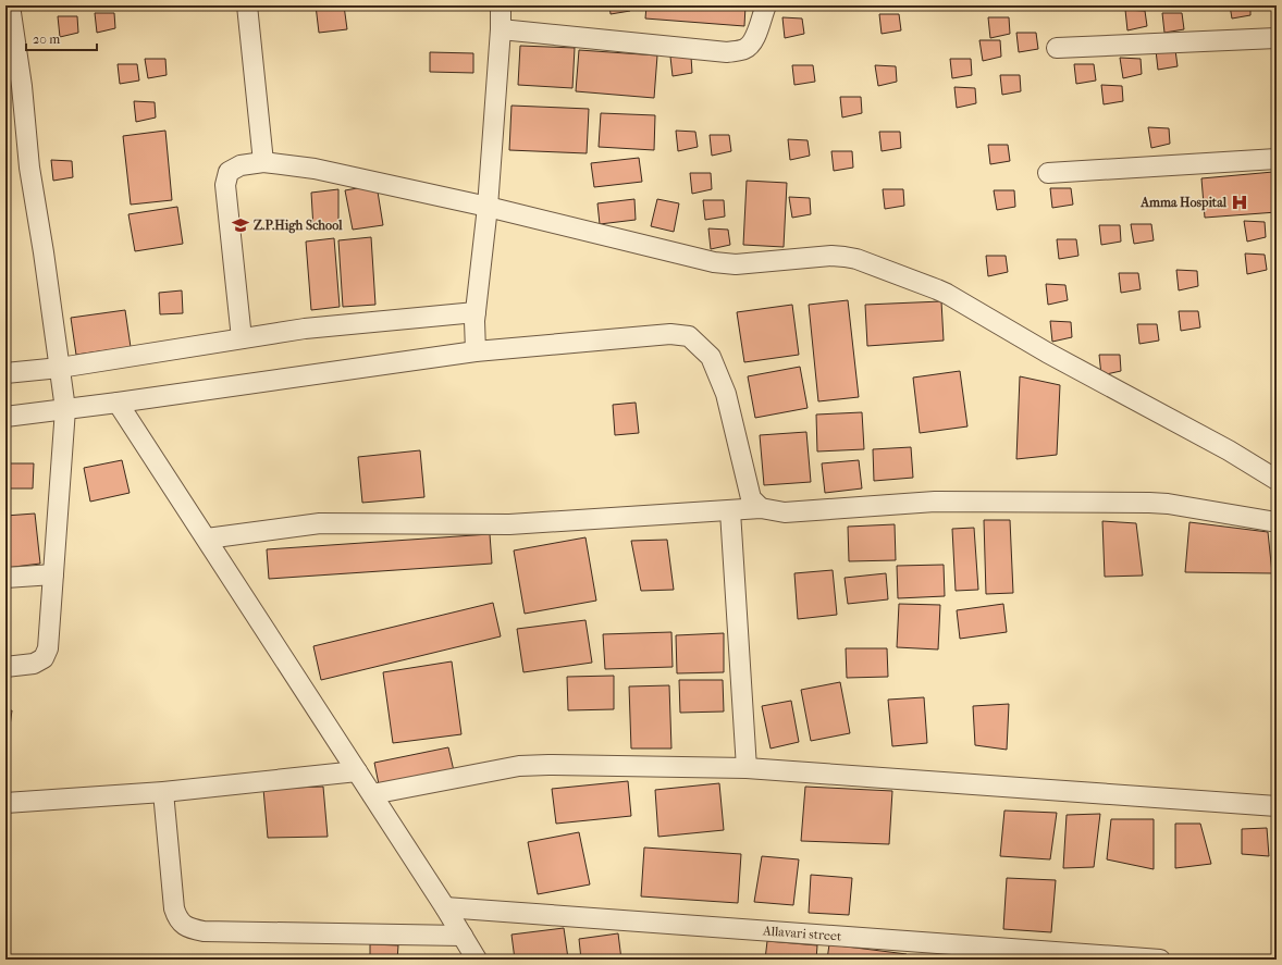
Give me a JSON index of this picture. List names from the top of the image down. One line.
{"streets":{"street":["Allavari street"]},"places":{"hospital":["Amma Hospital"],"school or university":["Z.P.High School"]},"scale_bar":"20 m"}
